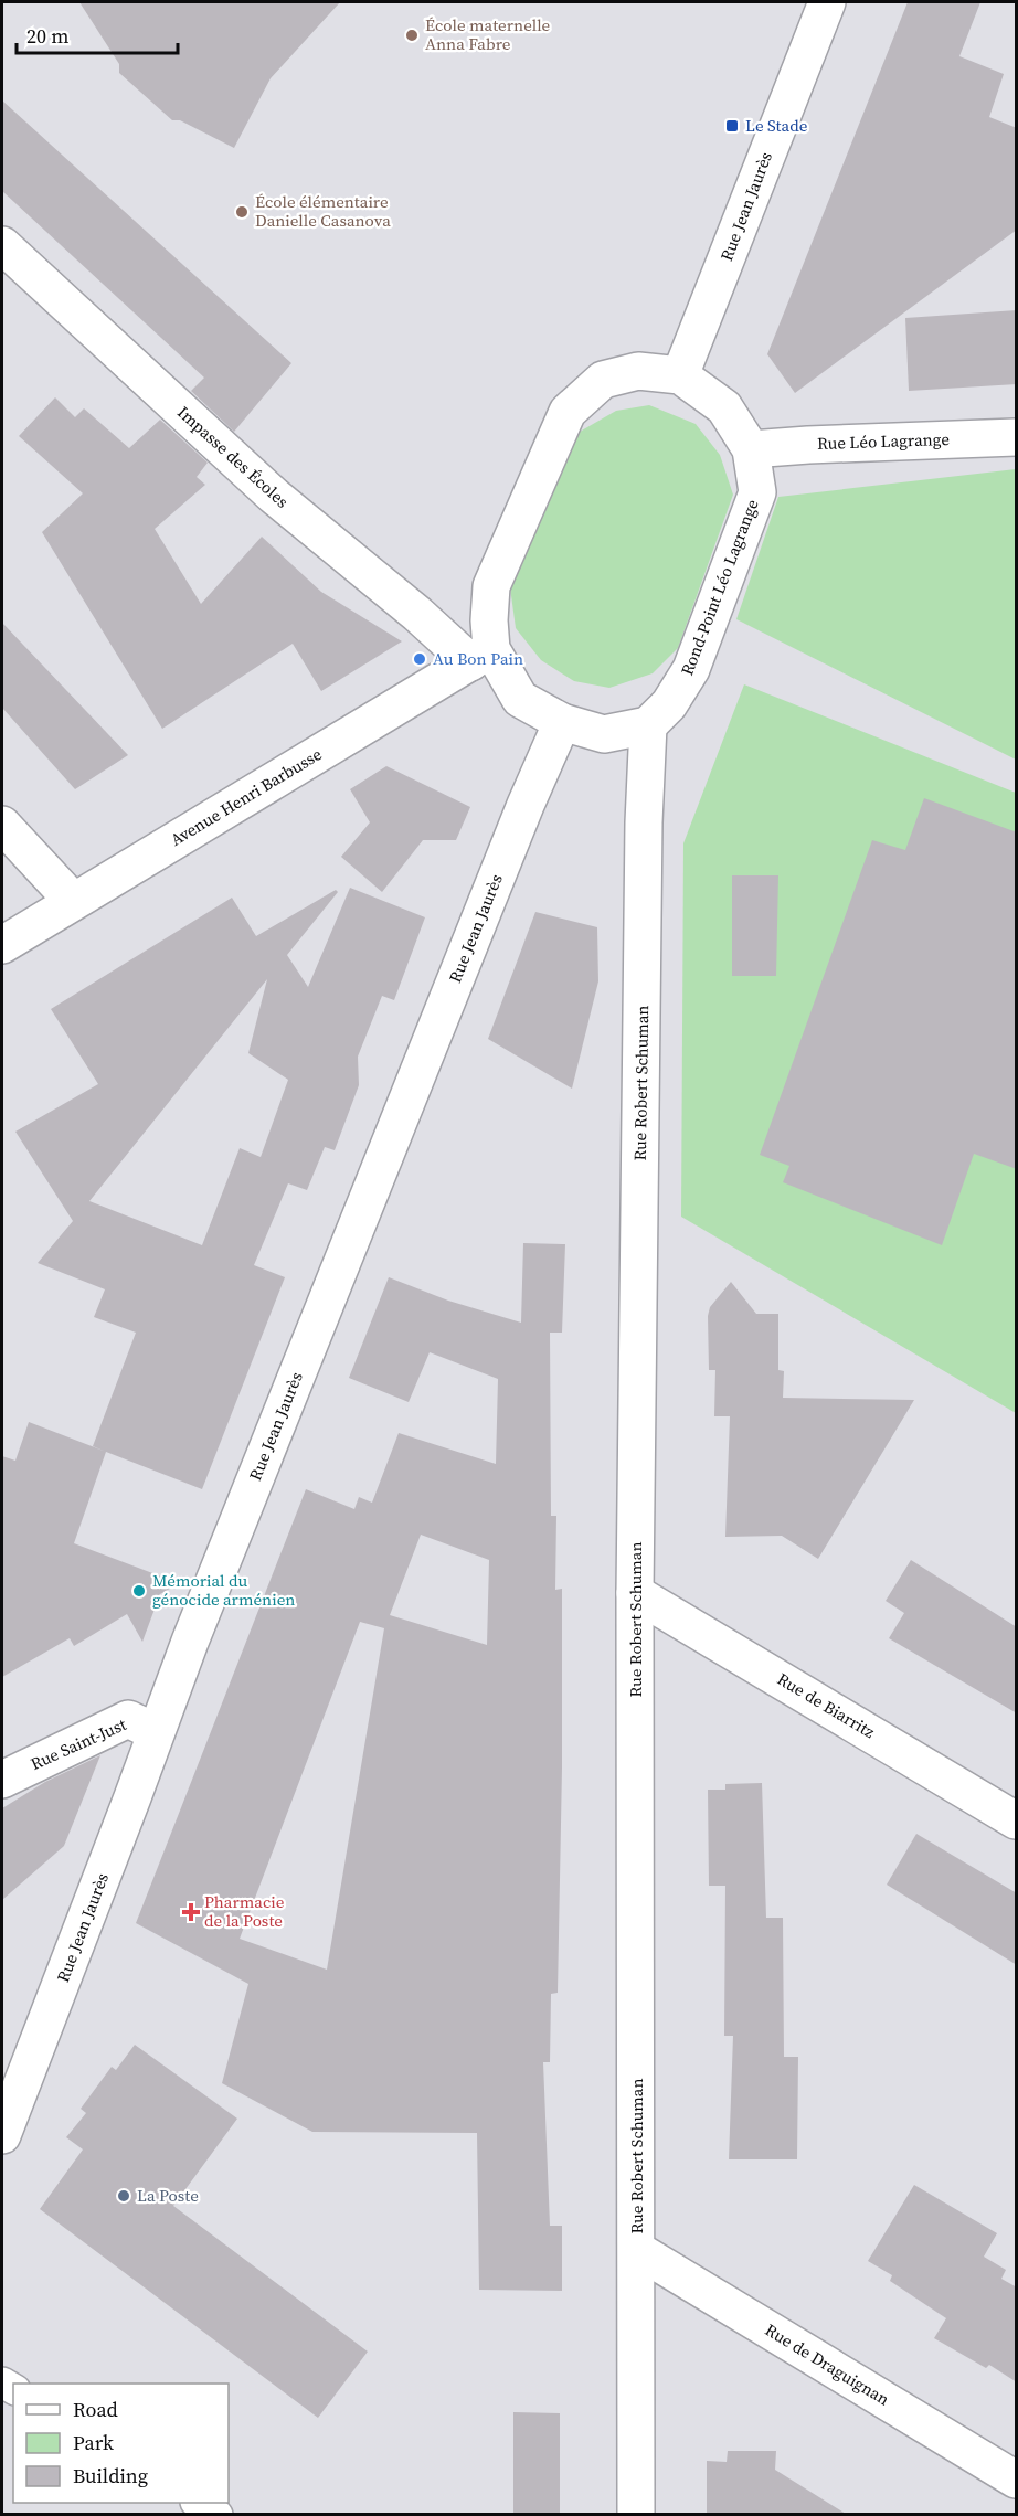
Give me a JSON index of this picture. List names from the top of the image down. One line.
{"streets":{"street":["Rue Jean Jaurès","Rue Léo Lagrange","Impasse des Écoles","Rond-Point Léo Lagrange","Avenue Henri Barbusse","Rue Robert Schuman","Rue de Biarritz","Rue Saint-Just","Rue de Draguignan"]},"crossings":[["Rue Jean Jaurès","Rond-Point Léo Lagrange"],["Rue Jean Jaurès","Rue Saint-Just"],["Rue Léo Lagrange","Rond-Point Léo Lagrange"],["Impasse des Écoles","Rond-Point Léo Lagrange"],["Impasse des Écoles","Avenue Henri Barbusse"],["Rond-Point Léo Lagrange","Avenue Henri Barbusse"],["Rond-Point Léo Lagrange","Rue Robert Schuman"],["Rue Robert Schuman","Rue de Biarritz"],["Rue Robert Schuman","Rue de Draguignan"]],"places":{"other":["École maternelle Anna Fabre","École élémentaire Danielle Casanova","Au Bon Pain","Mémorial du génocide arménien","La Poste"],"transit":["Le Stade"],"health":["Pharmacie de la Poste"]},"legend":["Road","Park","Building"],"scale_bar":"20 m"}
